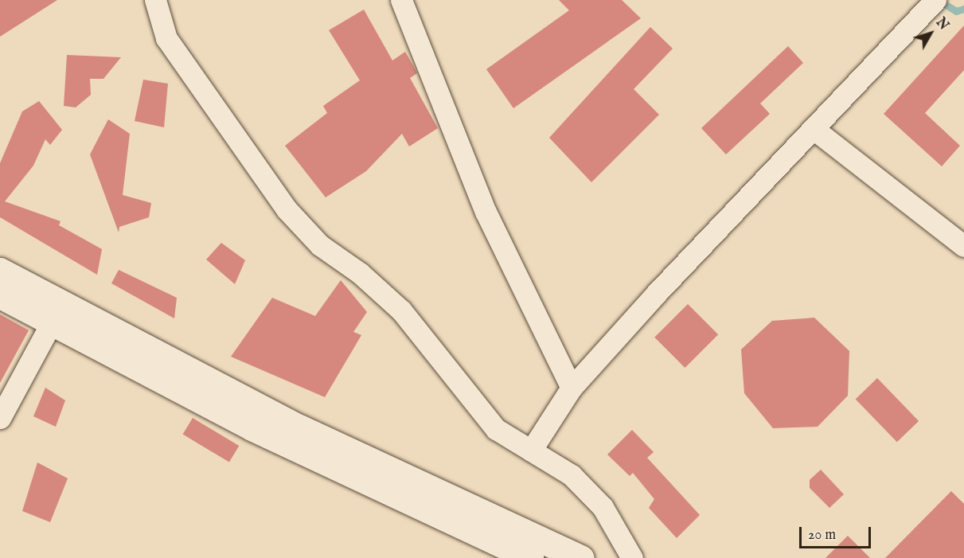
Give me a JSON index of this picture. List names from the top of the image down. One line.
{"scale_bar":"20 m","north":"top right"}
